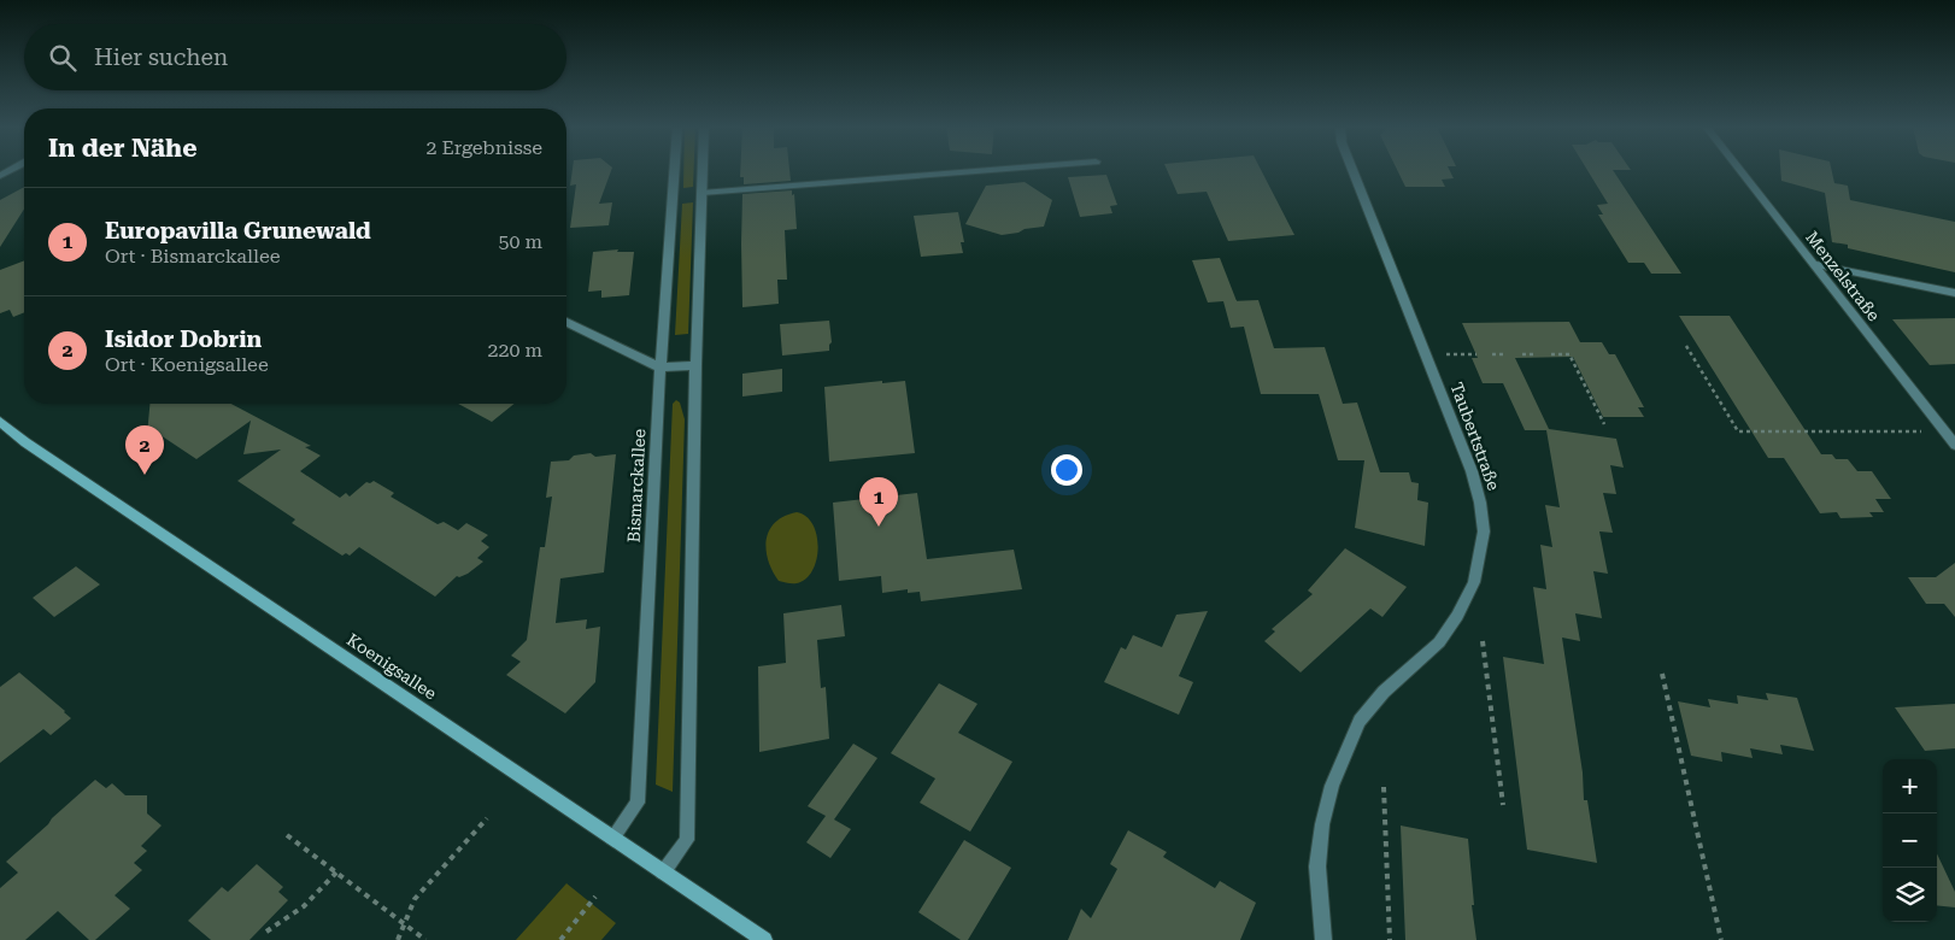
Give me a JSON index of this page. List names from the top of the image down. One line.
{"streets":{"main road":["Koenigsallee"],"street":["Menzelstraße","Taubertstraße","Bismarckallee"]},"crossings":[["Bismarckallee","Koenigsallee"]],"page":{"search":"Hier suchen","heading":["In der Nähe","2 Ergebnisse"],"list":[{"mark":"1","name":"Europavilla Grunewald","note":"Ort · Bismarckallee","value":"50 m"},{"mark":"2","name":"Isidor Dobrin","note":"Ort · Koenigsallee","value":"220 m"}],"pins":["2","1"],"map_buttons":["+","−"]}}
